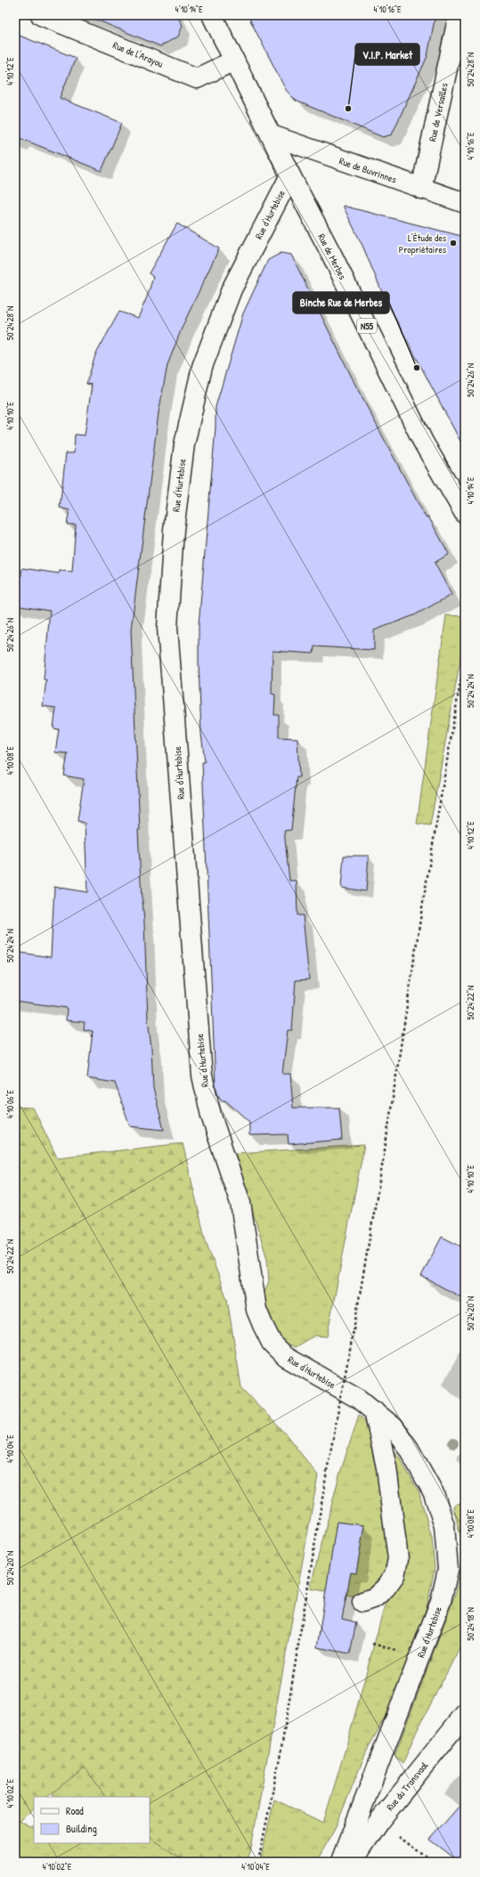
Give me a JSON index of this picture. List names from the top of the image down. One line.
{"streets":{"street":["Rue de l'Arayou","Rue de Versailles","Rue de Buvrinnes","Rue d'Hurtebise","Rue de Merbes","N55","Rue du Transvaal"]},"crossings":[["Rue de l'Arayou","Rue de Merbes"],["Rue de Versailles","Rue de Buvrinnes"],["Rue de Buvrinnes","Rue de Merbes"],["Rue d'Hurtebise","Rue de Merbes"]],"places":["V.I.P. Market","L'Étude des Propriétaires","Binche Rue de Merbes"],"legend":["Road","Building"],"coordinates":["4°10'14\"E","4°10'16\"E","50°24'28\"N","4°10'12\"E","50°24'26\"N","4°10'10\"E","50°24'24\"N","4°10'08\"E","50°24'22\"N","4°10'06\"E","50°24'20\"N","4°10'04\"E","50°24'18\"N","4°10'02\"E"]}
